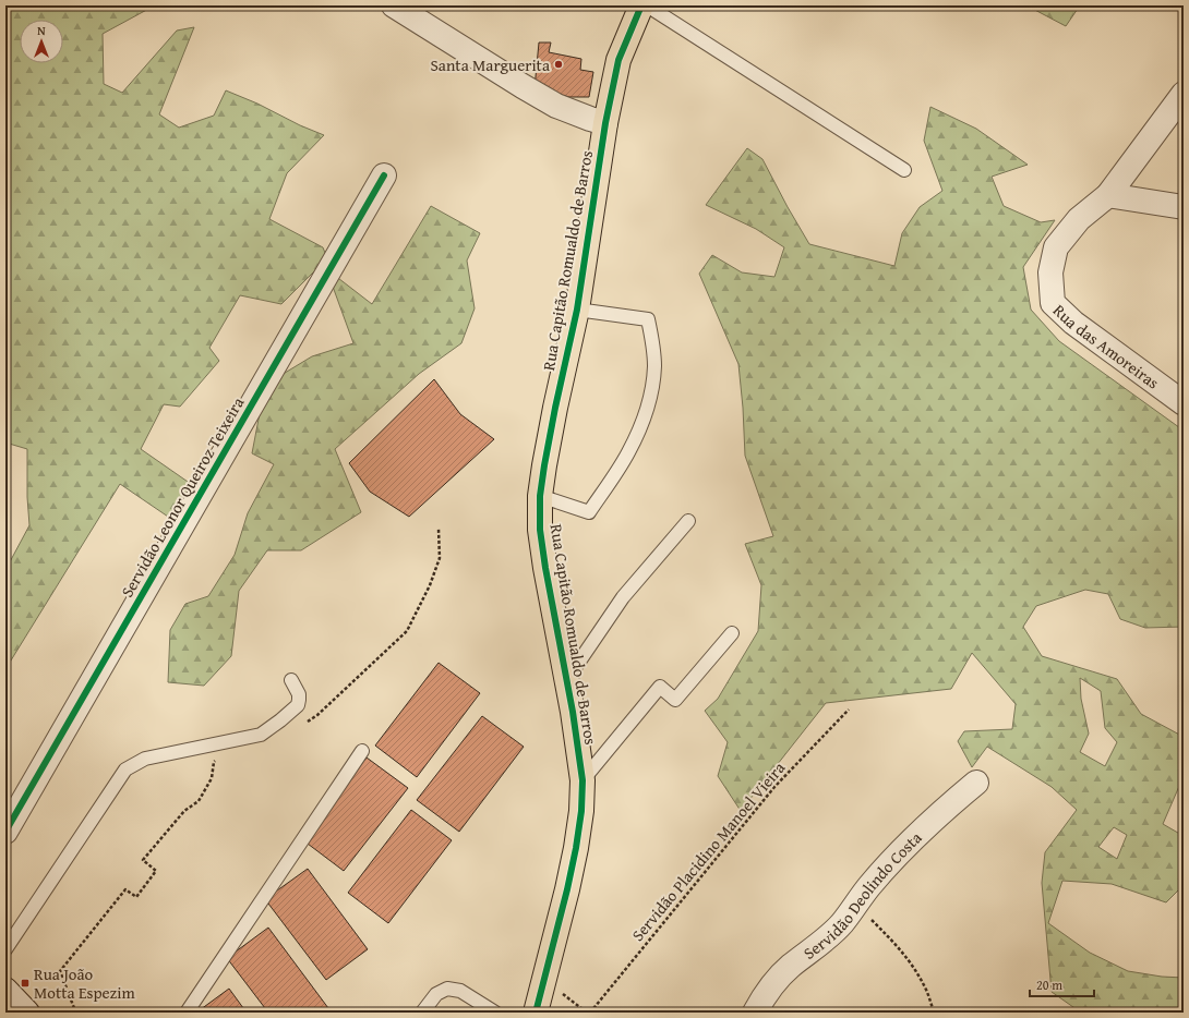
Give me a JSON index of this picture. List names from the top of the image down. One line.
{"streets":{"main road":["Rua Capitão Romualdo de Barros"],"street":["Rua das Amoreiras","Servidão Leonor Queiroz Teixeira","Servidão Deolindo Costa"],"path":["Servidão Placidino Manoel Vieira"]},"places":{"other":["Santa Marguerita"],"transit":["Rua João Motta Espezim"]},"scale_bar":"20 m","north":"top"}
